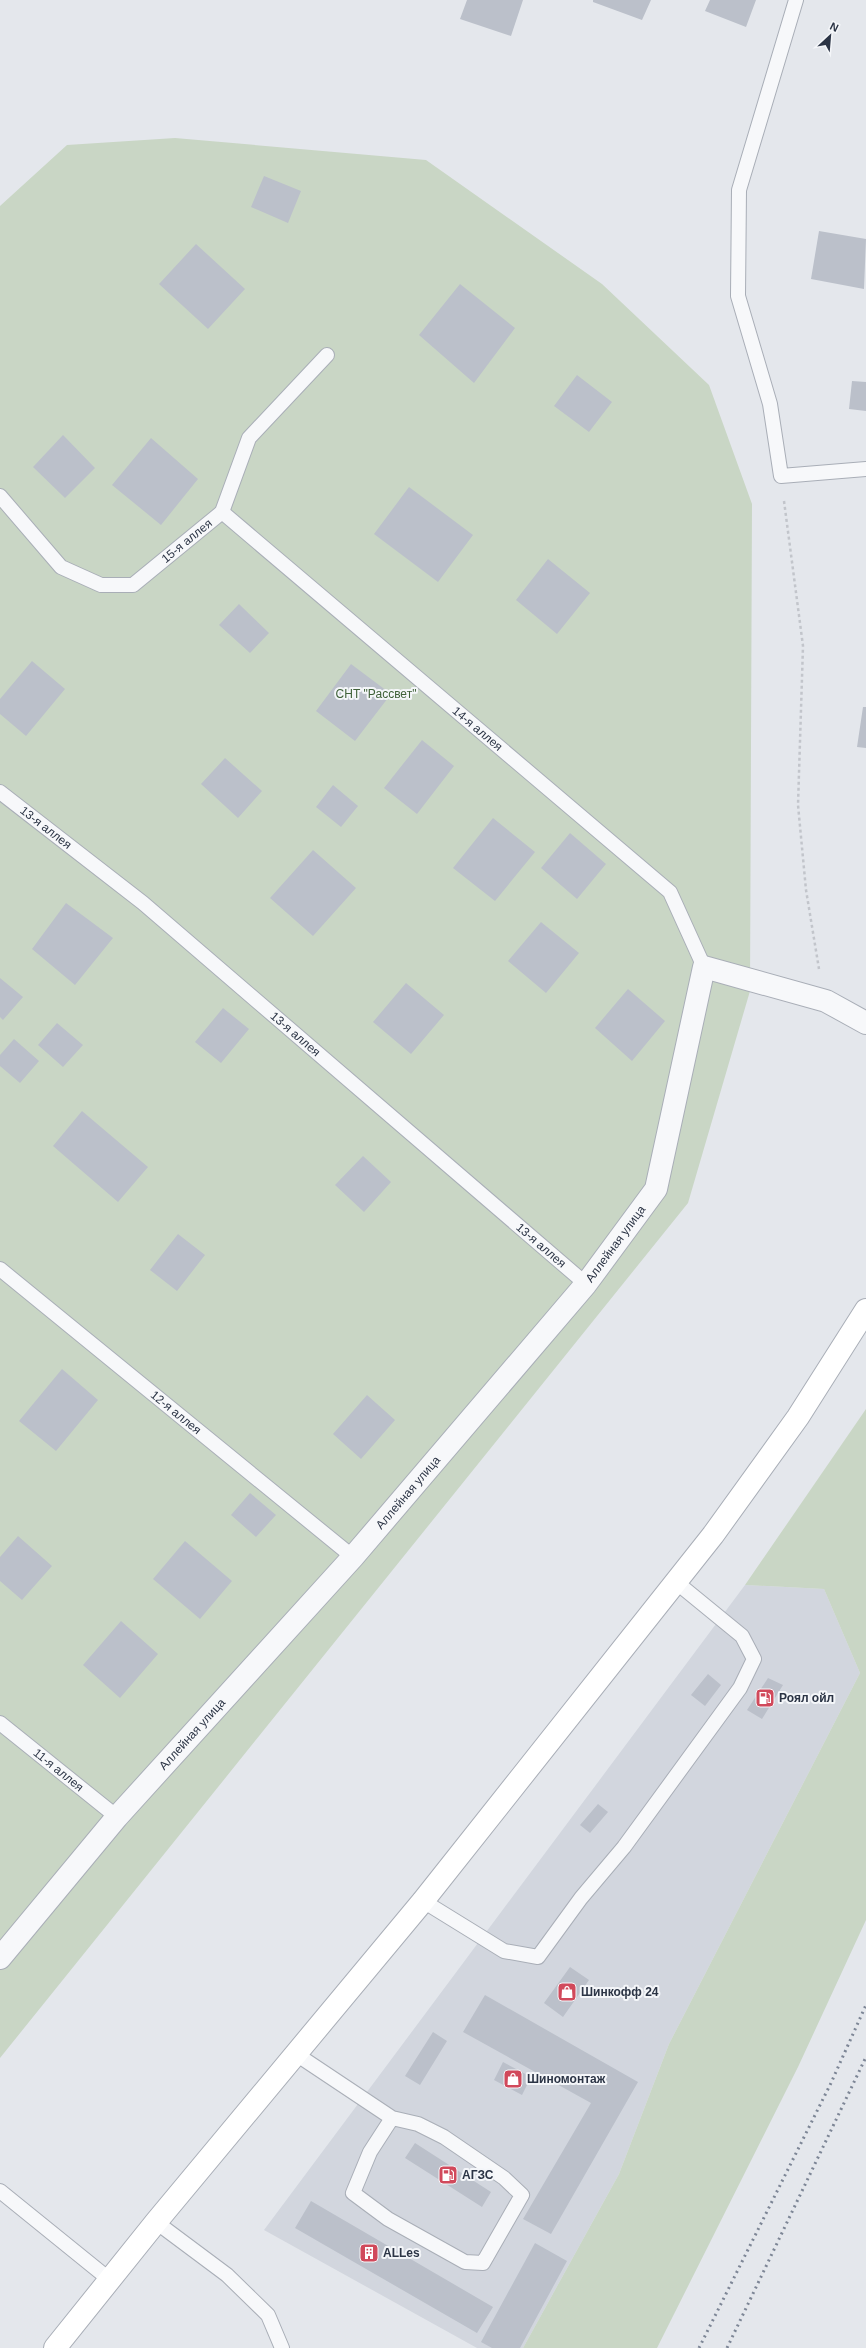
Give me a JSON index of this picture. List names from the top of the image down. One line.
{"streets":{"street":["Аллейная улица"],"lane":["15-я аллея","14-я аллея","13-я аллея","12-я аллея","11-я аллея"]},"crossings":[["15-я аллея","14-я аллея"],["14-я аллея","Аллейная улица"],["13-я аллея","Аллейная улица"],["Аллейная улица","12-я аллея"],["Аллейная улица","11-я аллея"]],"parks":["СНТ \"Рассвет\""],"places":{"fuel station":["Роял ойл","АГЗС"],"shop":["Шинкофф 24","Шиномонтаж"],"building":["ALLes"]},"north":"top right"}
